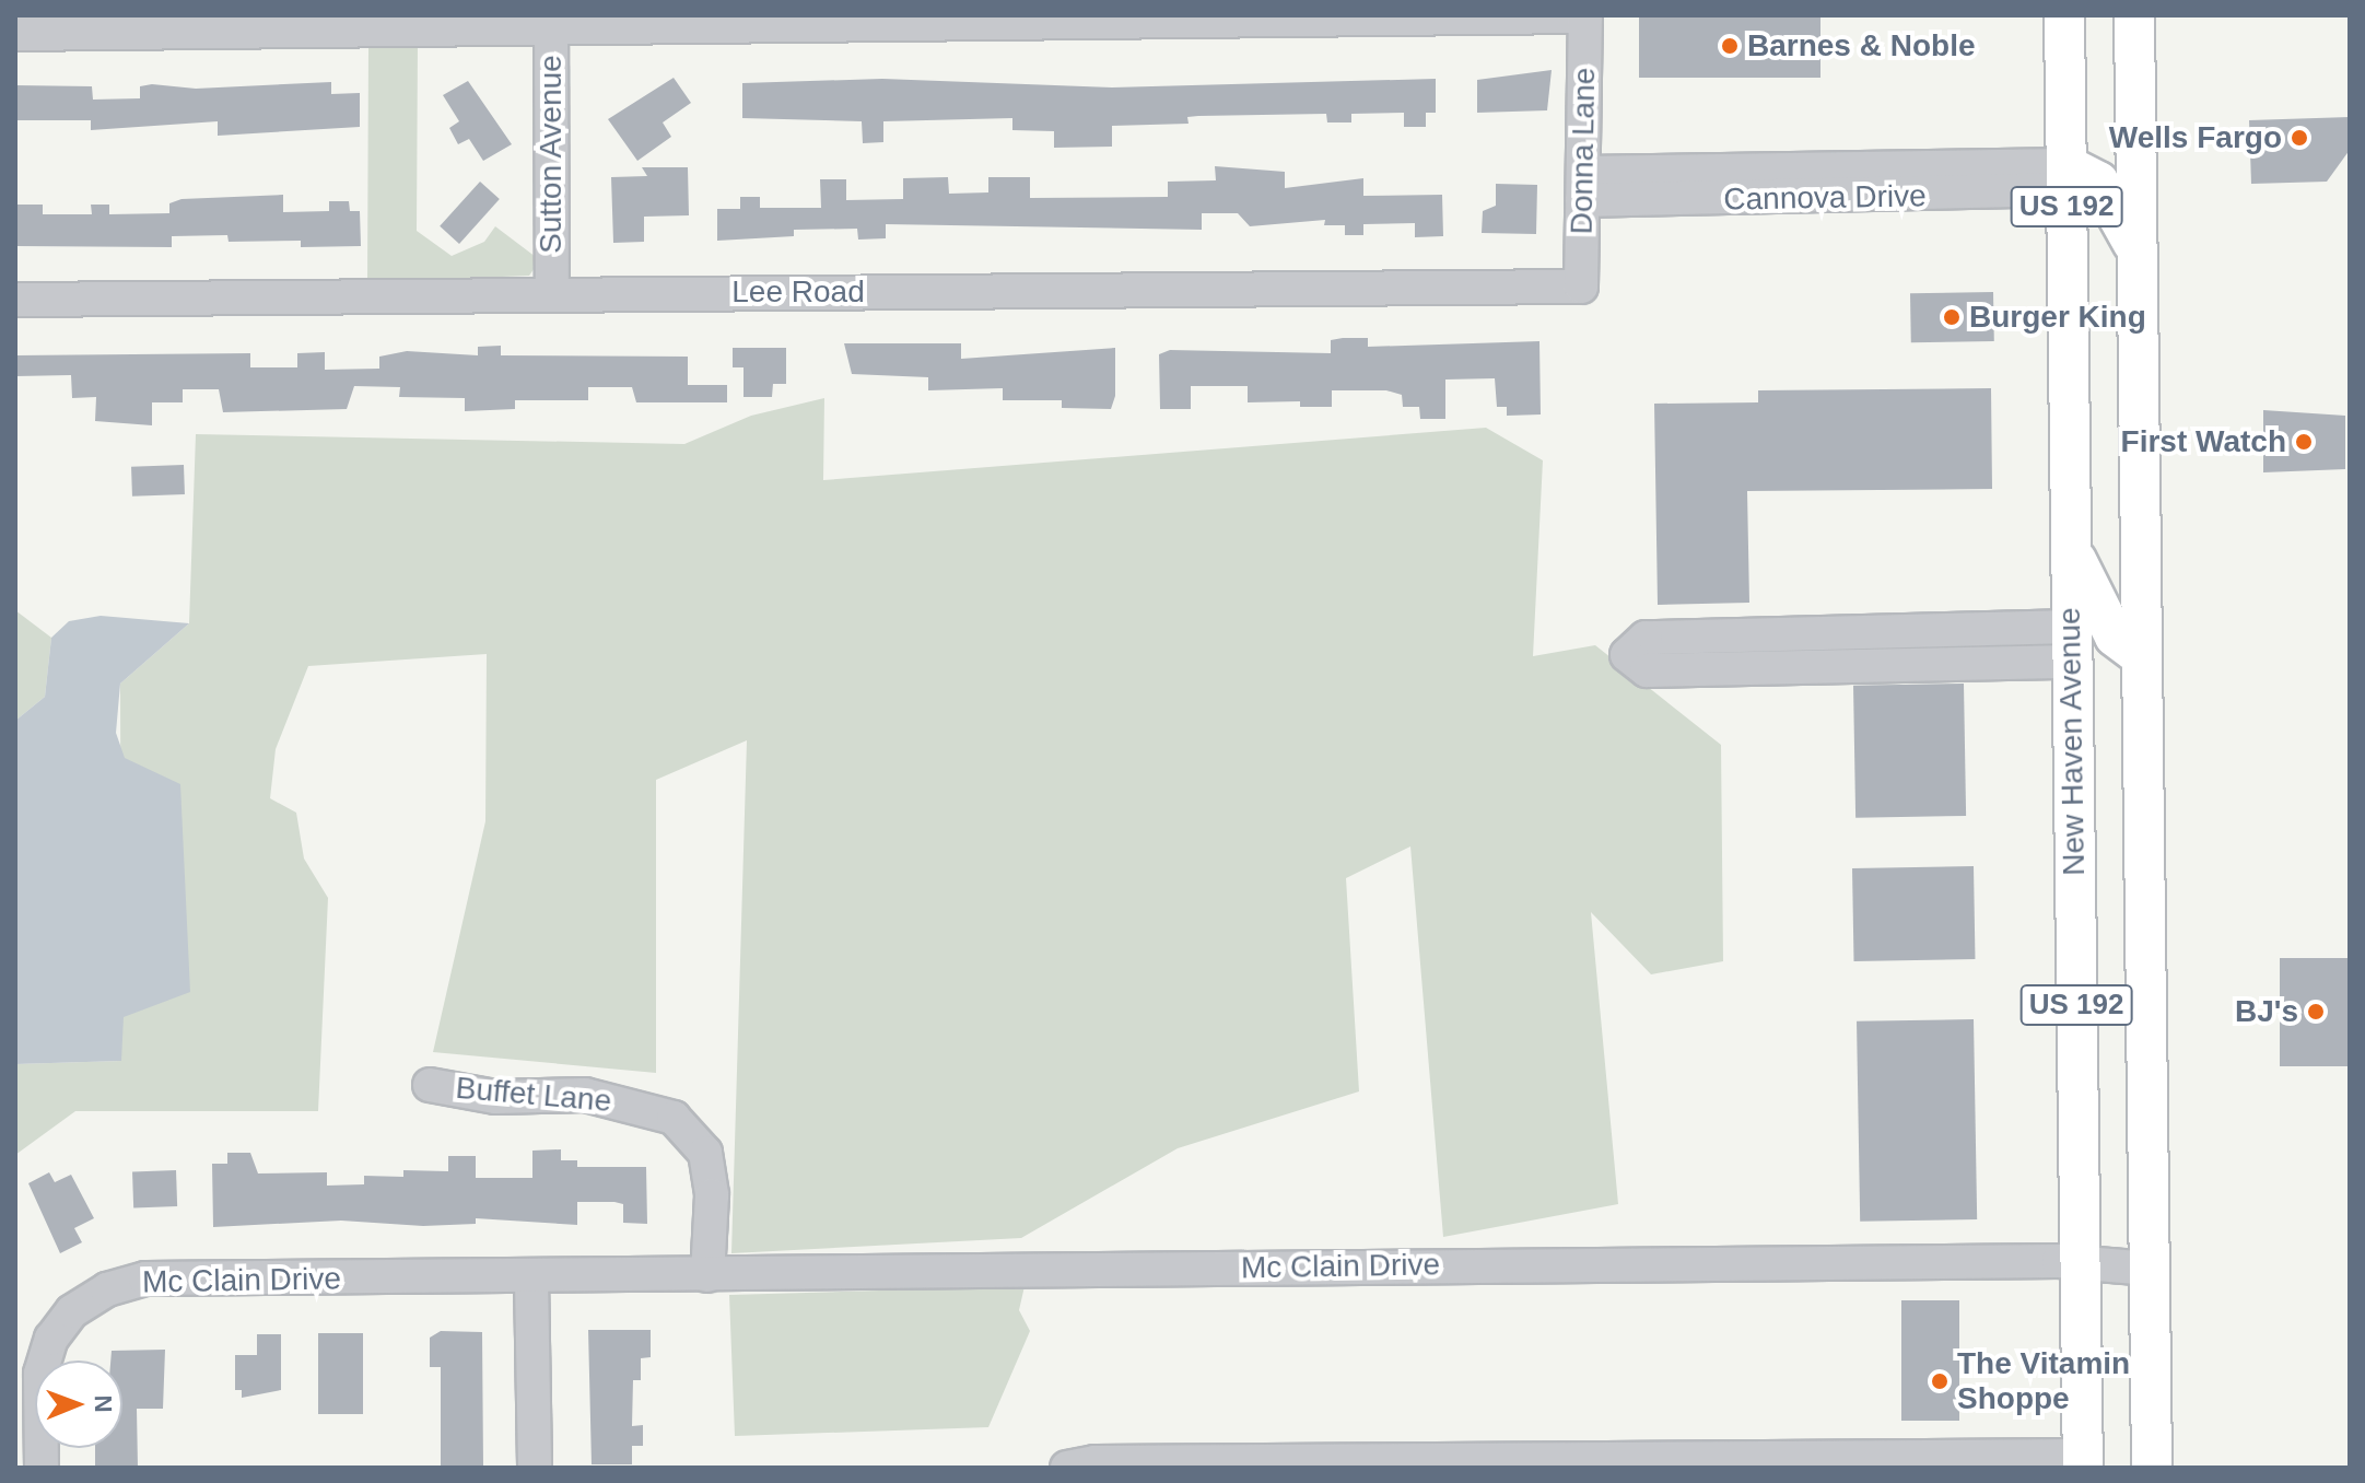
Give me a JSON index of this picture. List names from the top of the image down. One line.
{"streets":{"main road":["US 192","New Haven Avenue"],"street":["Donna Lane","Sutton Avenue","Cannova Drive","Lee Road","Buffet Lane","Mc Clain Drive"]},"crossings":[["Donna Lane","Cannova Drive"],["Donna Lane","Lee Road"],["Sutton Avenue","Lee Road"],["Cannova Drive","New Haven Avenue"],["US 192","Mc Clain Drive"],["New Haven Avenue","Mc Clain Drive"],["Buffet Lane","Mc Clain Drive"]],"places":["Barnes & Noble","Wells Fargo","Burger King","First Watch","BJ's","The Vitamin Shoppe"],"north":"right"}
